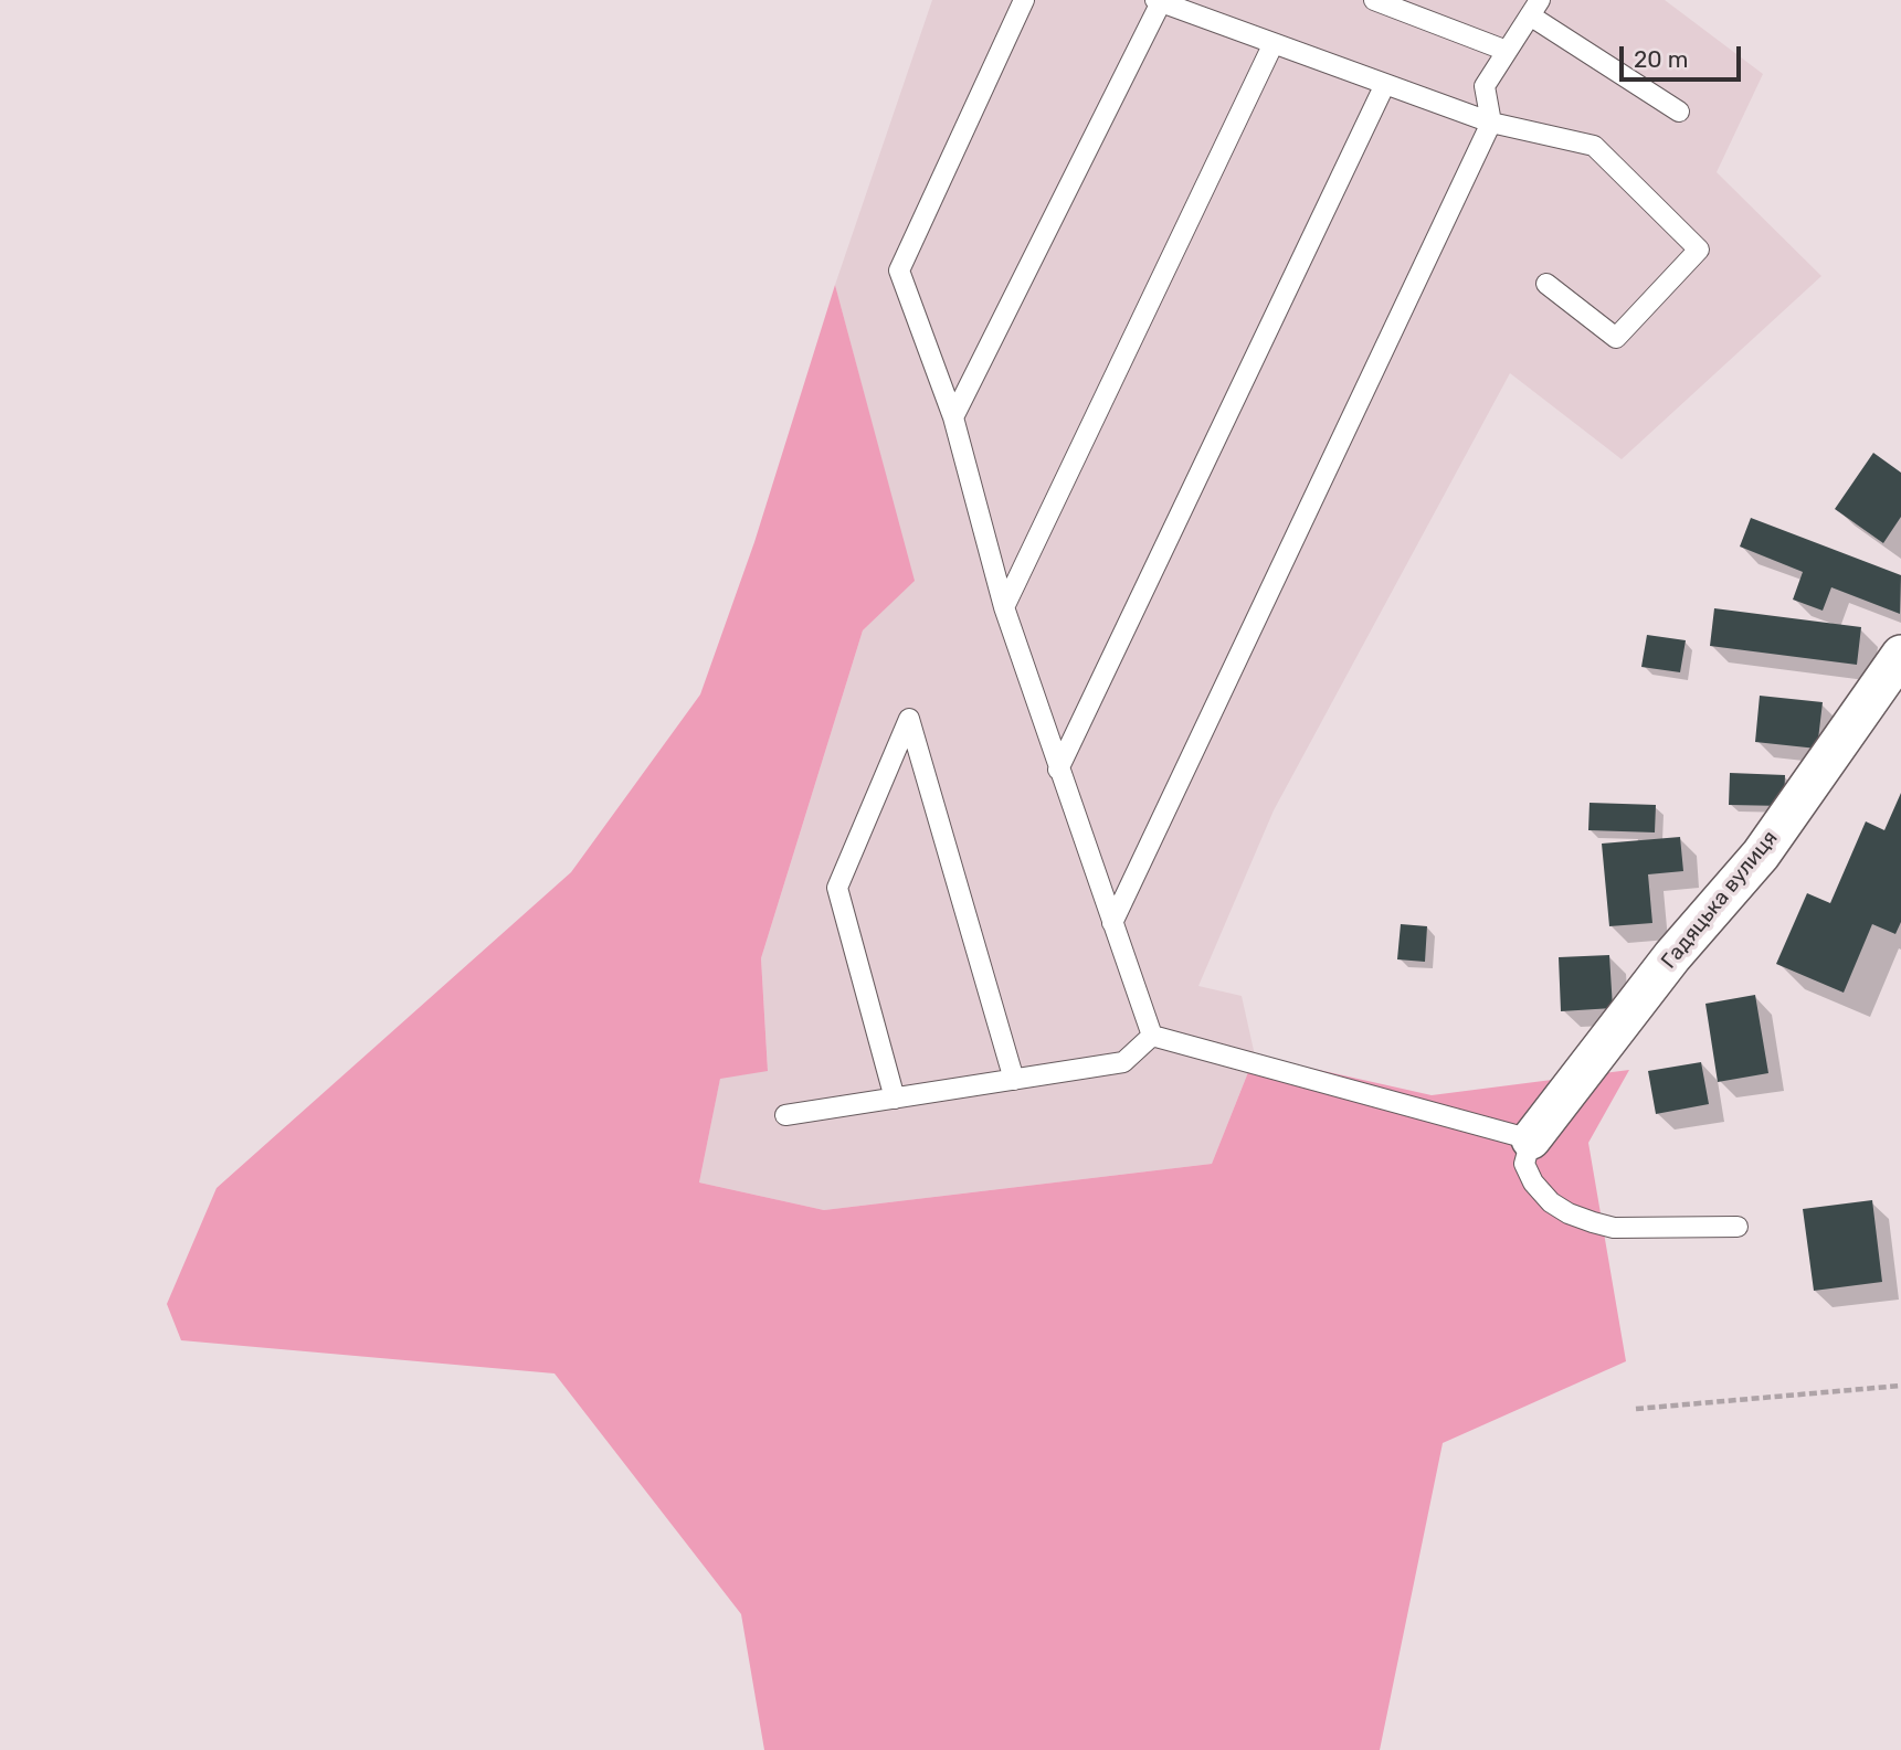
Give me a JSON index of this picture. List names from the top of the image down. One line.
{"streets":{"street":["Гадяцька вулиця"]},"scale_bar":"20 m"}
